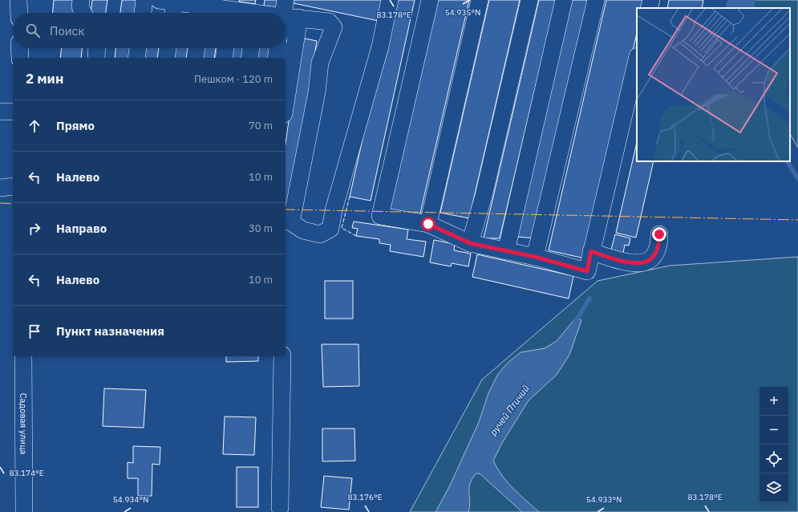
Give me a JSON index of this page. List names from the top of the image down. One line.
{"streets":{"street":["Садовая улица"]},"water":["ручей Птичий"],"page":{"search":"Поиск","heading":["2 мин","Пешком · 120 m"],"list":[["Прямо","70 m"],["Налево","10 m"],["Направо","30 m"],["Налево","10 m"],"Пункт назначения"],"map_buttons":["+","−"]},"coordinates":["54.935°N","83.178°E","83.174°E","83.176°E","54.934°N","54.933°N"]}
